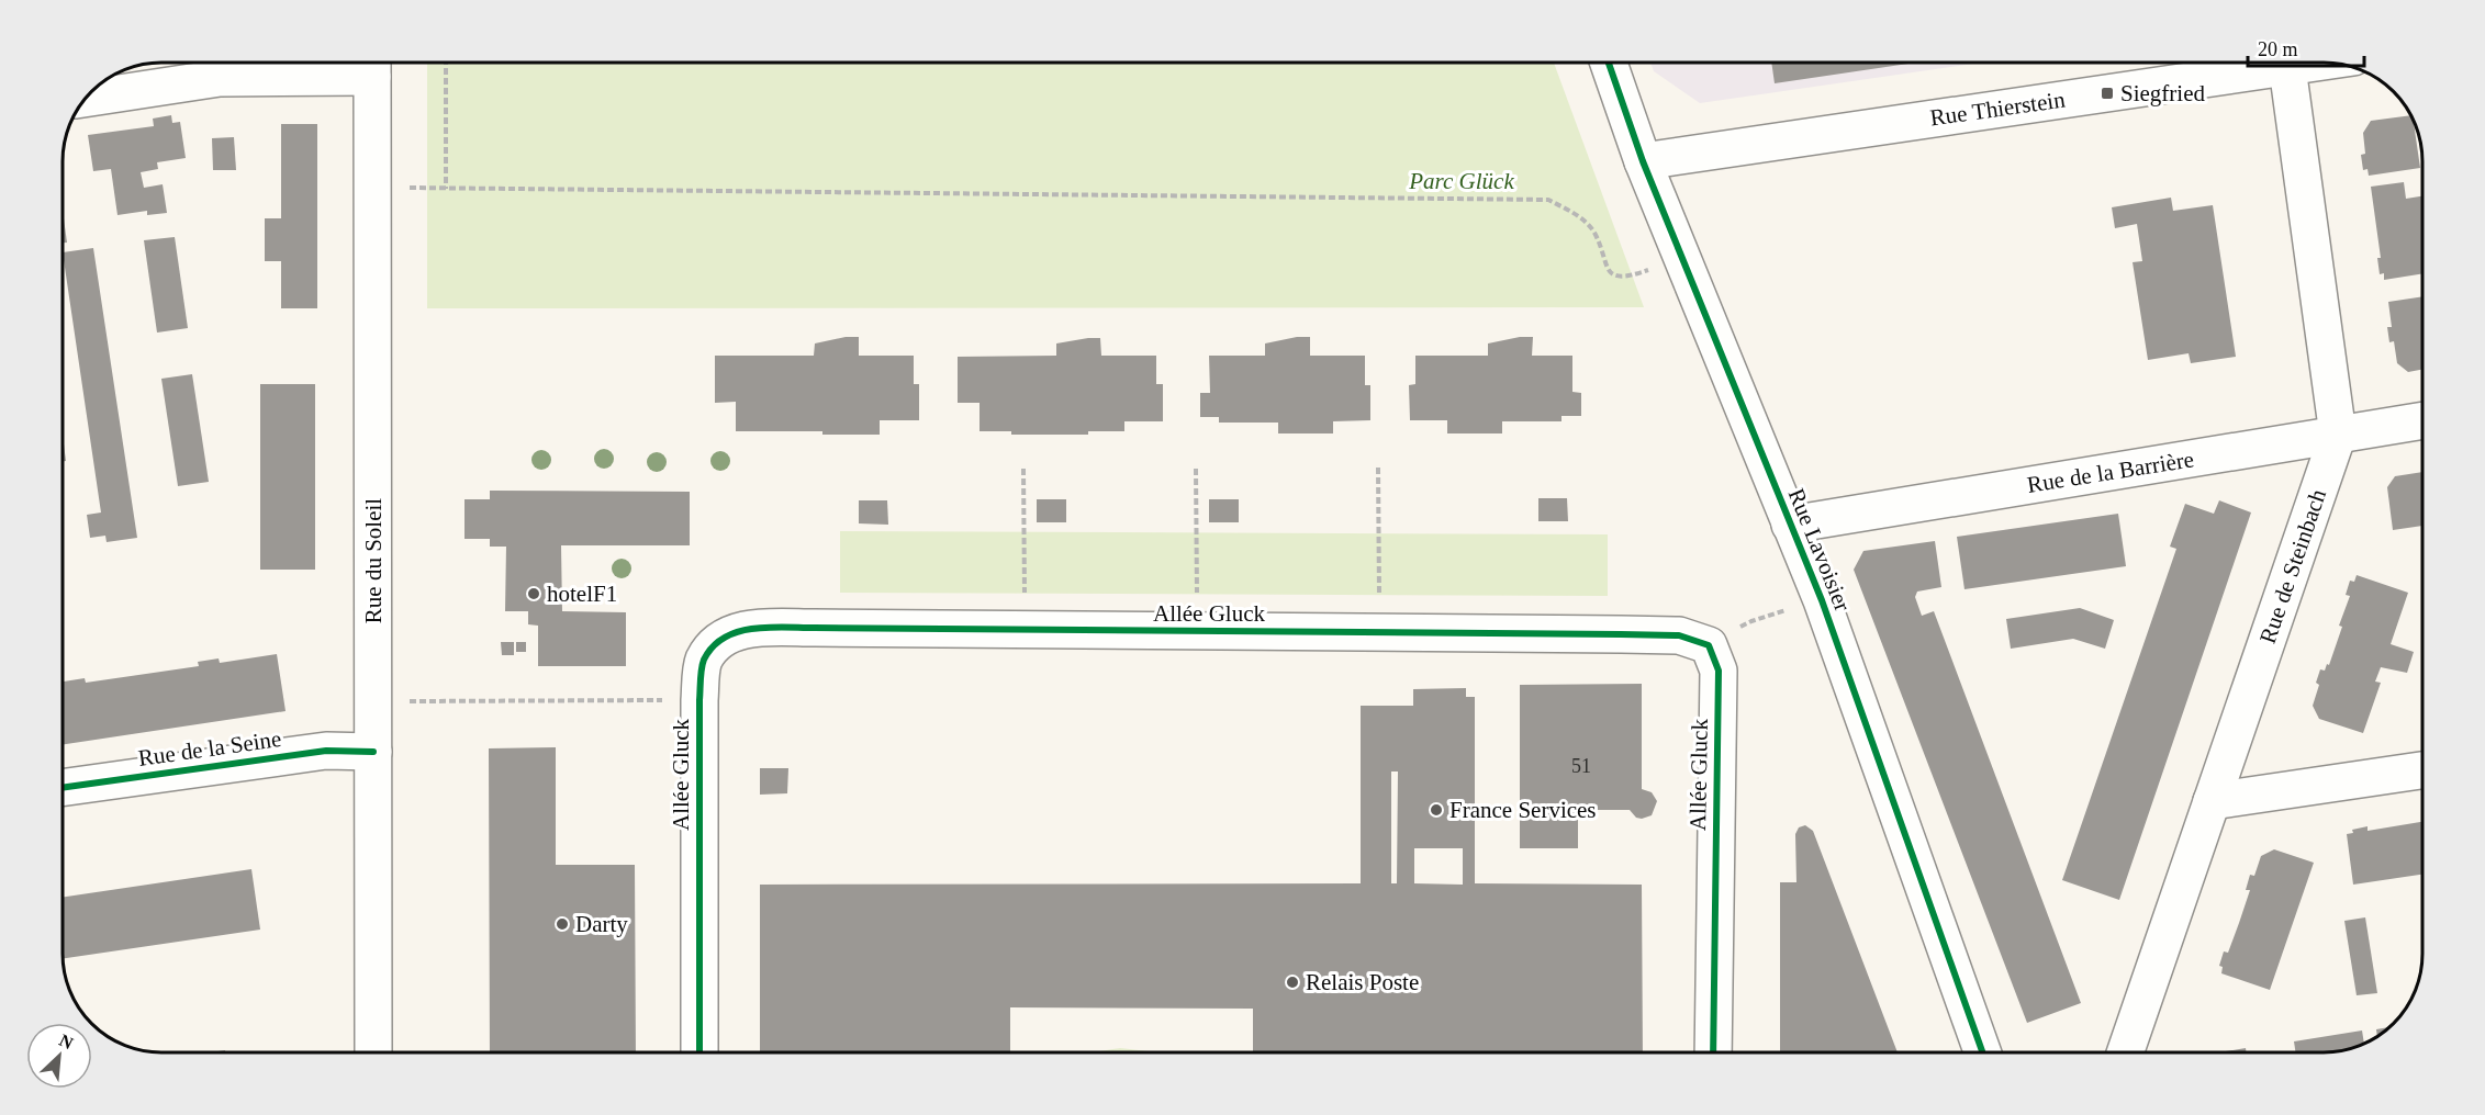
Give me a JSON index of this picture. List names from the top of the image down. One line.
{"streets":{"street":["Rue Thierstein","Rue de la Barrière","Rue Lavoisier","Rue du Soleil","Rue de Steinbach","Allée Gluck","Rue de la Seine"]},"crossings":[["Rue Thierstein","Rue Lavoisier"],["Rue de la Barrière","Rue Lavoisier"],["Rue de la Barrière","Rue de Steinbach"],["Rue du Soleil","Rue de la Seine"]],"parks":["Parc Glück"],"places":{"transit":["Siegfried"],"other":["hotelF1","France Services","Darty","Relais Poste"]},"house_numbers":["51"],"scale_bar":"20 m","north":"top right"}
